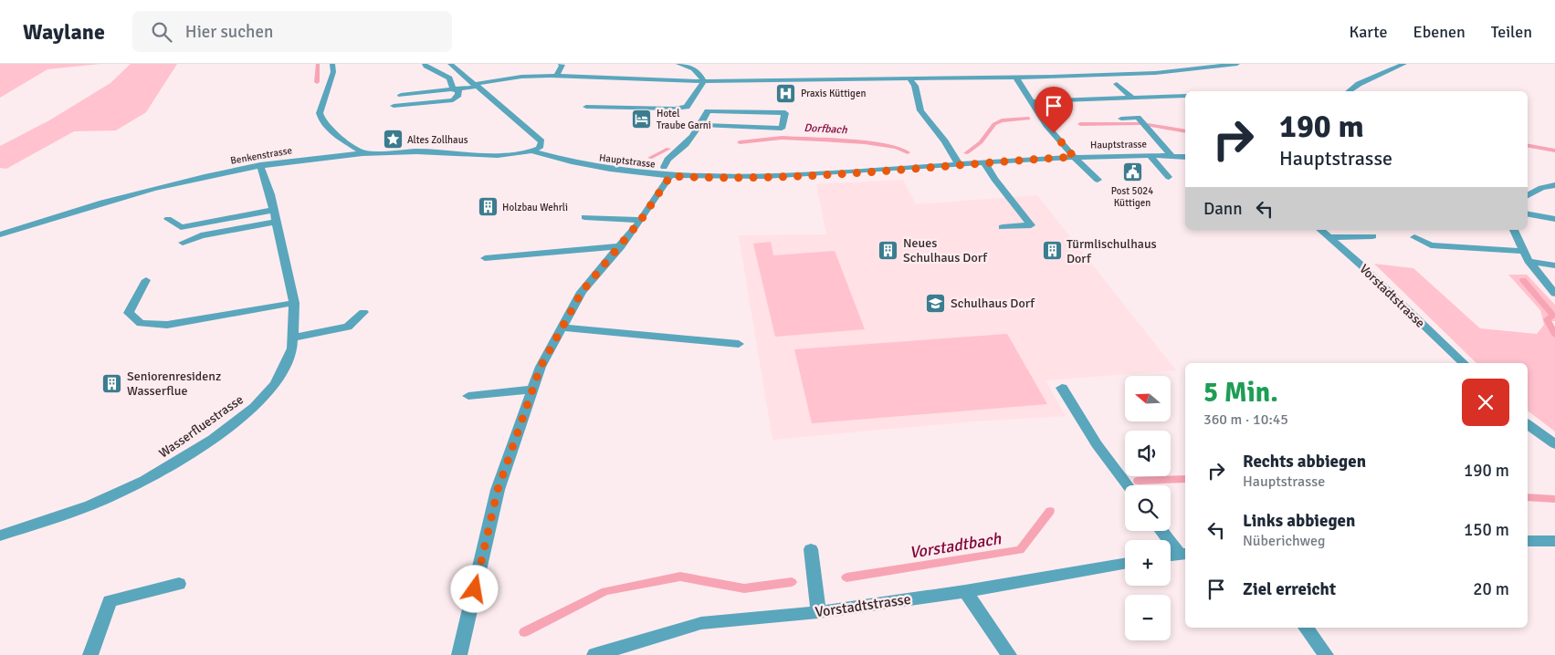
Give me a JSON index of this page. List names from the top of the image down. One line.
{"streets":{"street":["Hauptstrasse","Benkenstrasse","Vorstadtstrasse","Wasserfluestrasse"]},"crossings":[["Hauptstrasse","Benkenstrasse"],["Benkenstrasse","Wasserfluestrasse"]],"water":["Dorfbach","Vorstadtbach"],"places":{"hospital":["Praxis Küttigen"],"hotel":["Hotel Traube Garni"],"place":["Altes Zollhaus"],"public building":["Post 5024 Küttigen"],"building":["Holzbau Wehrli","Neues Schulhaus Dorf","Türmlischulhaus Dorf","Seniorenresidenz Wasserflue"],"school or university":["Schulhaus Dorf"]},"north":"left","page":{"header":"Waylane","search":"Hier suchen","nav":["Karte","Ebenen","Teilen"],"turn":["190 m","Hauptstrasse"],"then":"Dann","heading":["5 Min.","360 m · 10:45"],"map_buttons":["+","−"],"list":[{"name":"Rechts abbiegen","note":"Hauptstrasse","value":"190 m"},{"name":"Links abbiegen","note":"Nüberichweg","value":"150 m"},{"name":"Ziel erreicht","value":"20 m"}]}}
